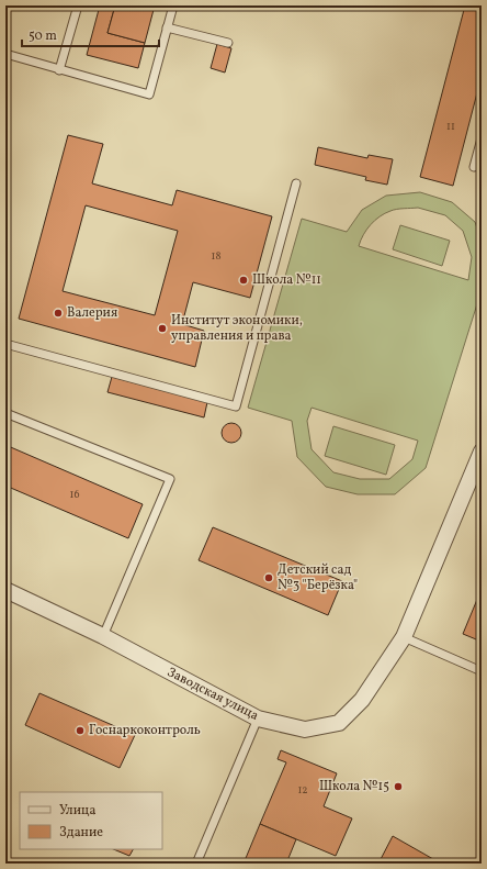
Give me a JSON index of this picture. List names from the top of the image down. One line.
{"streets":{"street":["Заводская улица"]},"places":["Школа №11","Валерия","Институт экономики, управления и права","Детский сад №3 \"Берёзка\"","Госнаркоконтроль","Школа №15"],"house_numbers":["11","18","16","12"],"legend":["Улица","Здание"],"scale_bar":"50 m"}
